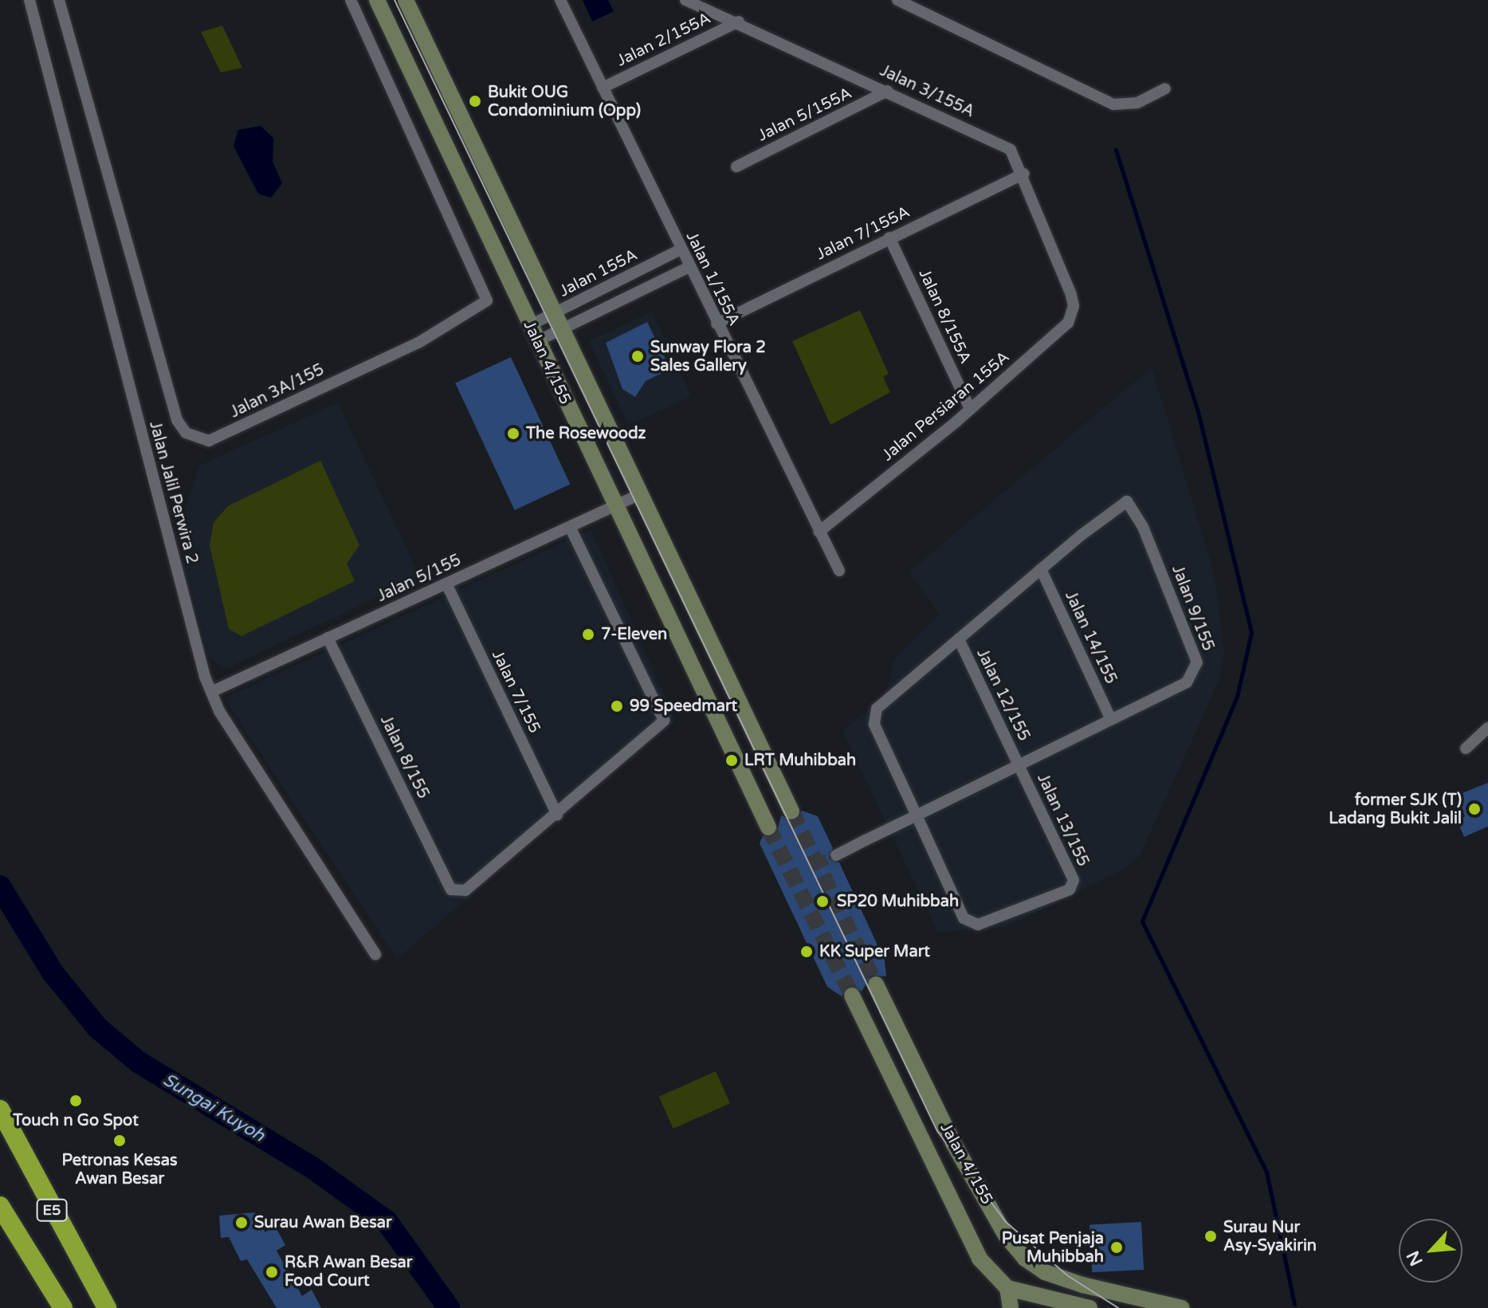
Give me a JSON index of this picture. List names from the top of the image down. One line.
{"streets":{"highway":["E5"],"street":["Jalan 2/155A","Jalan 3/155A","Jalan 5/155A","Jalan 7/155A","Jalan 155A","Jalan 1/155A","Jalan 8/155A","Jalan 4/155","Jalan 3A/155","Jalan Persiaran 155A","Jalan Jalil Perwira 2","Jalan 5/155","Jalan 9/155","Jalan 14/155","Jalan 7/155","Jalan 12/155","Jalan 8/155","Jalan 13/155"]},"crossings":[["Jalan 2/155A","Jalan 3/155A"],["Jalan 2/155A","Jalan 1/155A"],["Jalan 3/155A","Jalan 5/155A"],["Jalan 3/155A","Jalan 7/155A"],["Jalan 3/155A","Jalan Persiaran 155A"],["Jalan 7/155A","Jalan 1/155A"],["Jalan 7/155A","Jalan 8/155A"],["Jalan 155A","Jalan 1/155A"],["Jalan 155A","Jalan 4/155"],["Jalan 1/155A","Jalan Persiaran 155A"],["Jalan 8/155A","Jalan Persiaran 155A"],["Jalan 4/155","Jalan 5/155"],["Jalan Jalil Perwira 2","Jalan 5/155"],["Jalan 5/155","Jalan 7/155"],["Jalan 5/155","Jalan 8/155"],["Jalan 9/155","Jalan 14/155"],["Jalan 9/155","Jalan 12/155"],["Jalan 9/155","Jalan 13/155"],["Jalan 7/155","Jalan 8/155"],["Jalan 12/155","Jalan 13/155"]],"water":["Sungai Kuyoh"],"places":["Bukit OUG Condominium (Opp)","Sunway Flora 2 Sales Gallery","The Rosewoodz","7-Eleven","99 Speedmart","LRT Muhibbah","former SJK (T) Ladang Bukit Jalil","SP20 Muhibbah","KK Super Mart","Touch n Go Spot","Petronas Kesas Awan Besar","Surau Awan Besar","Surau Nur Asy-Syakirin","Pusat Penjaja Muhibbah","R&R Awan Besar Food Court"],"north":"bottom left"}
